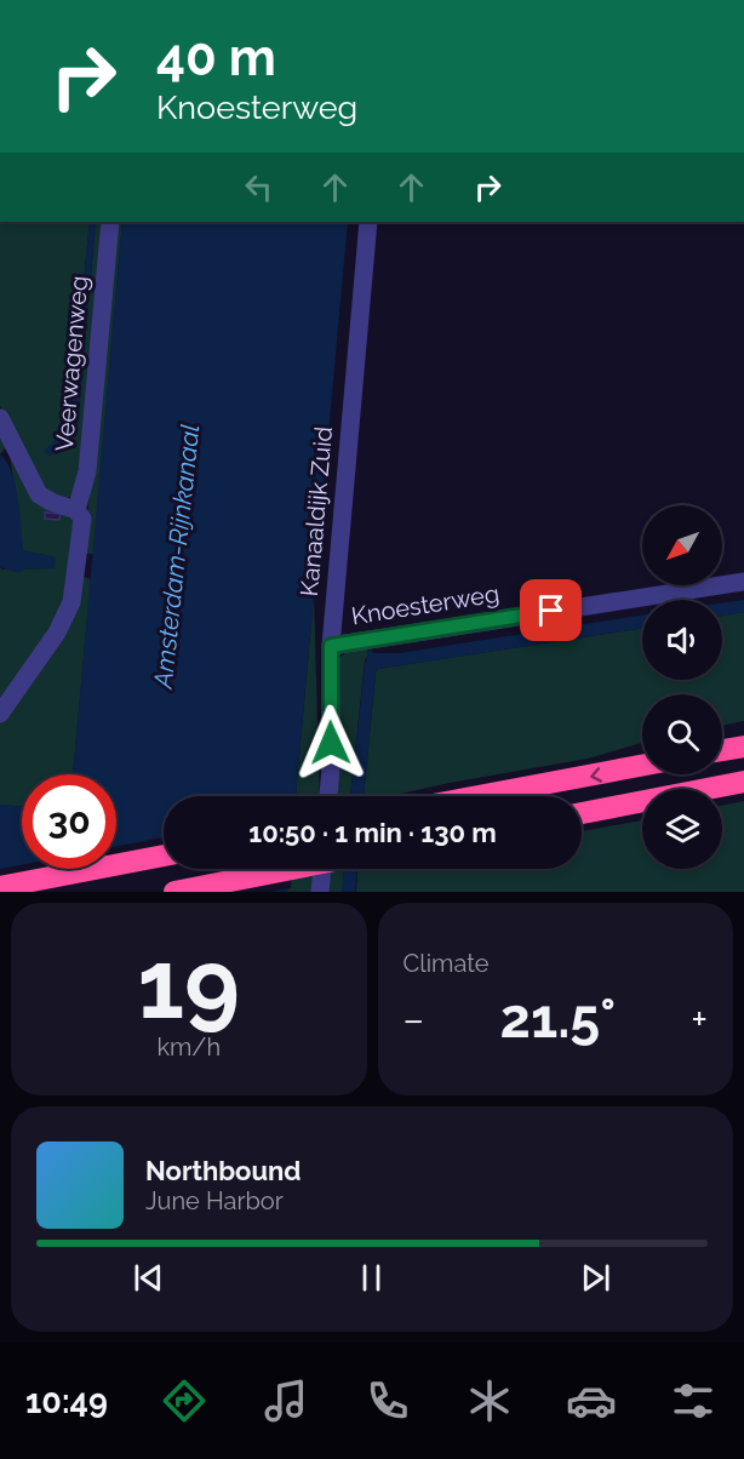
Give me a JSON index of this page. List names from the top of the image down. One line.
{"streets":{"street":["Veerwagenweg","Kanaaldijk Zuid","Knoesterweg"]},"crossings":[["Kanaaldijk Zuid","Knoesterweg"]],"water":["Amsterdam-Rijnkanaal"],"north":"bottom left","page":{"turn":["40 m","Knoesterweg"],"limit":"30","trip":"10:50 · 1 min · 130 m","tile":[["19","km/h"],"Climate"],"heat":["−","21.5°","+"],"song":["Northbound","June Harbor"],"tabs":"10:49"}}
